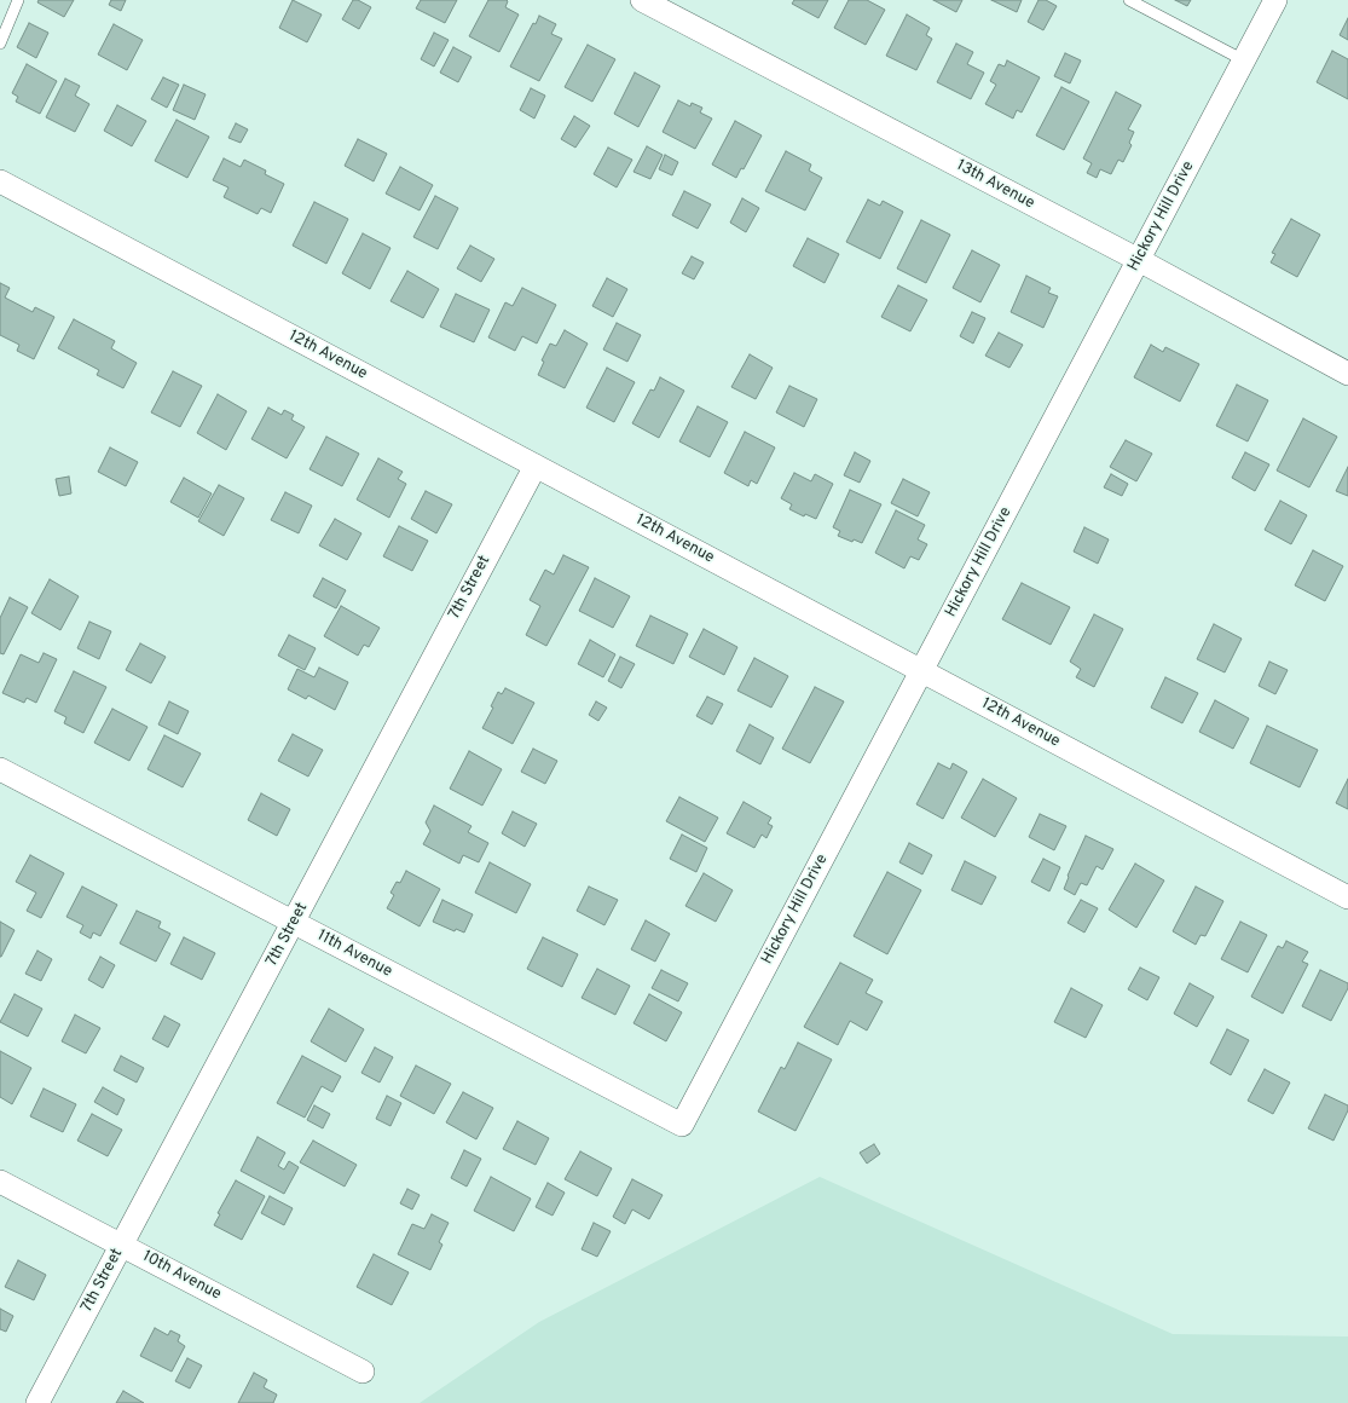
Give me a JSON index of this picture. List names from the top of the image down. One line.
{"streets":{"street":["13th Avenue","Hickory Hill Drive","12th Avenue","7th Street","11th Avenue","10th Avenue"]},"crossings":[["13th Avenue","Hickory Hill Drive"],["Hickory Hill Drive","12th Avenue"],["Hickory Hill Drive","11th Avenue"],["12th Avenue","7th Street"],["7th Street","11th Avenue"],["7th Street","10th Avenue"]]}
